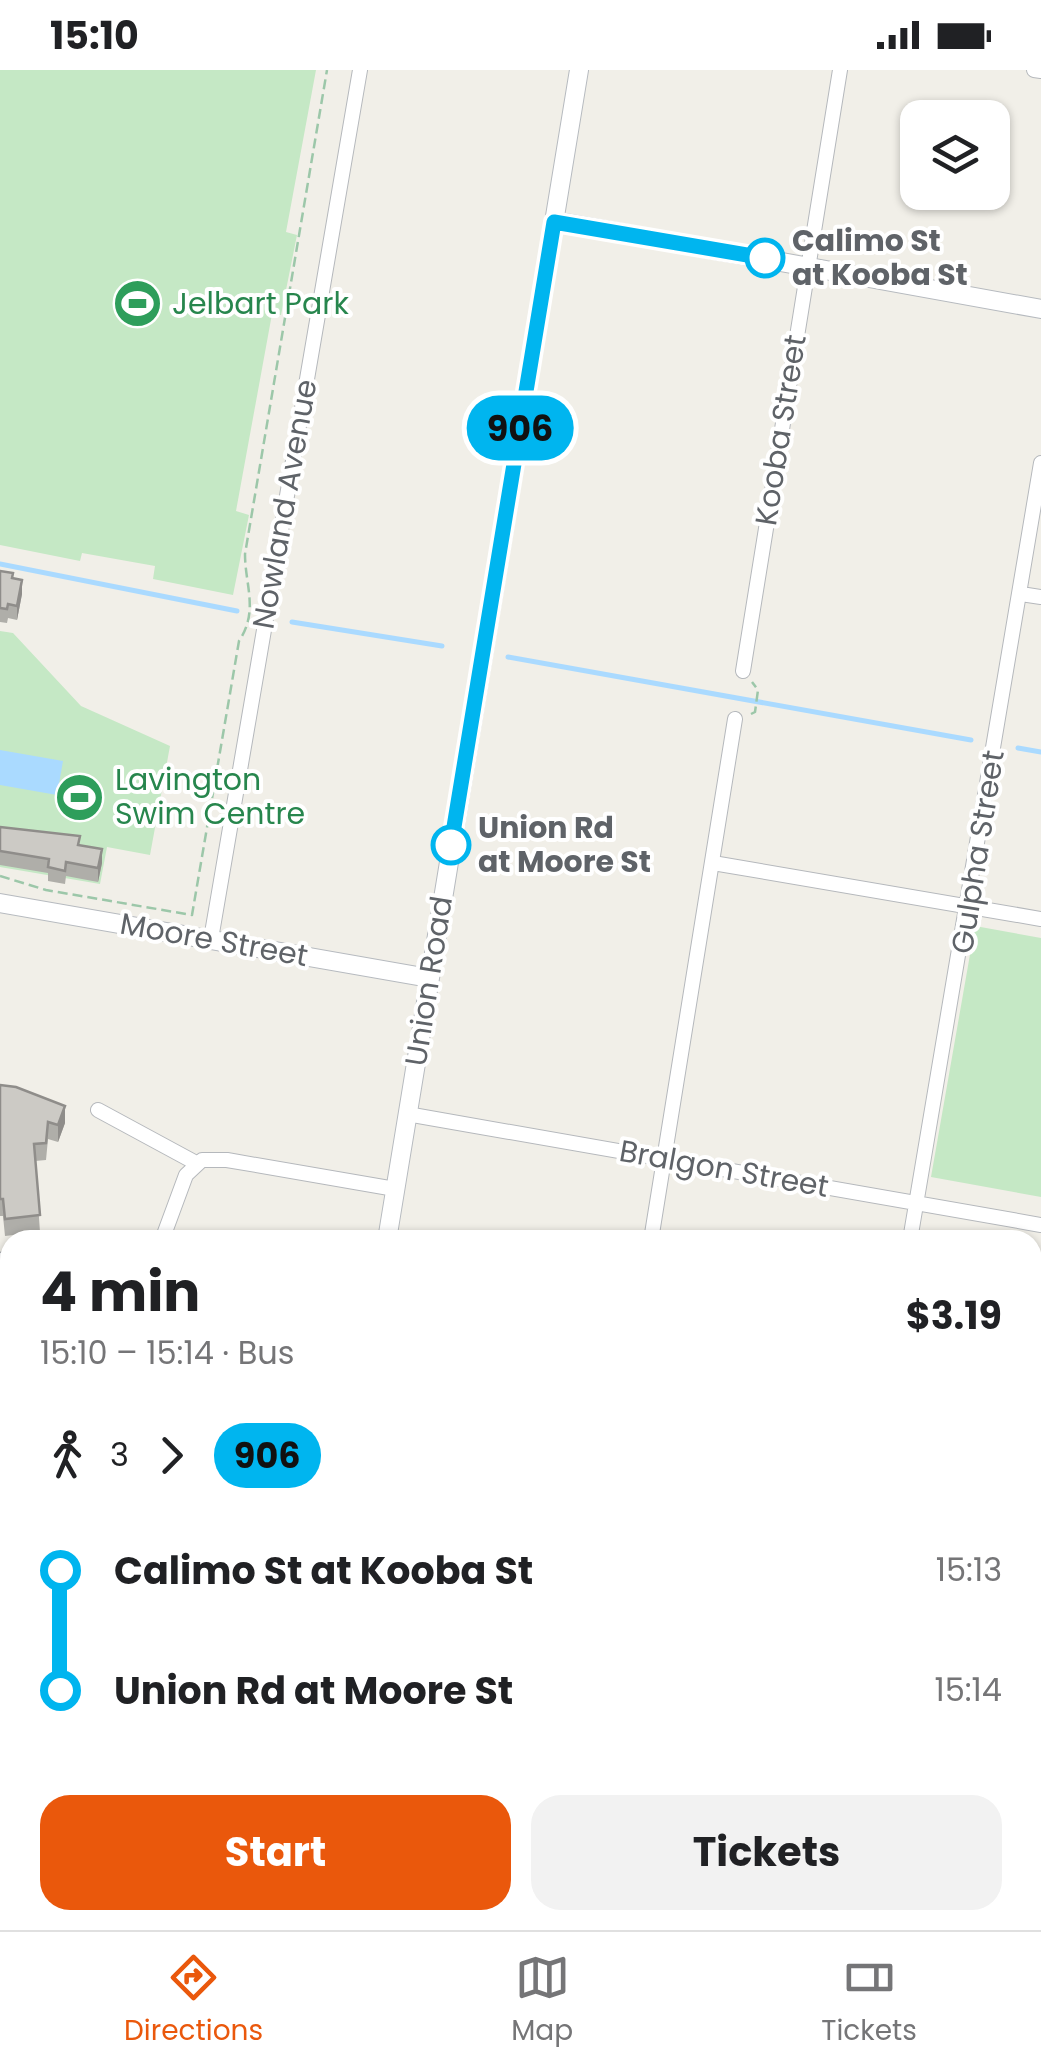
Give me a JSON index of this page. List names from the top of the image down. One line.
{"streets":{"main road":["Moore Street","Union Road"],"street":["Kooba Street","Nowland Avenue","Gulpha Street","Bralgon Street"]},"crossings":[["Nowland Avenue","Moore Street"],["Gulpha Street","Bralgon Street"],["Moore Street","Union Road"],["Union Road","Bralgon Street"]],"places":{"other":["Calimo St at Kooba St","Union Rd at Moore St"],"sports":["Jelbart Park","Lavington Swim Centre"]},"lines":["bus line 906"],"page":{"status":"15:10","on_map":"906","heading":["4 min","15:10 – 15:14 · Bus","$3.19"],"legs":["3","906"],"list":[{"name":"Calimo St at Kooba St","value":"15:13"},{"name":"Union Rd at Moore St","value":"15:14"}],"buttons":["Start","Tickets"],"tabs":["Directions","Map","Tickets"]}}
